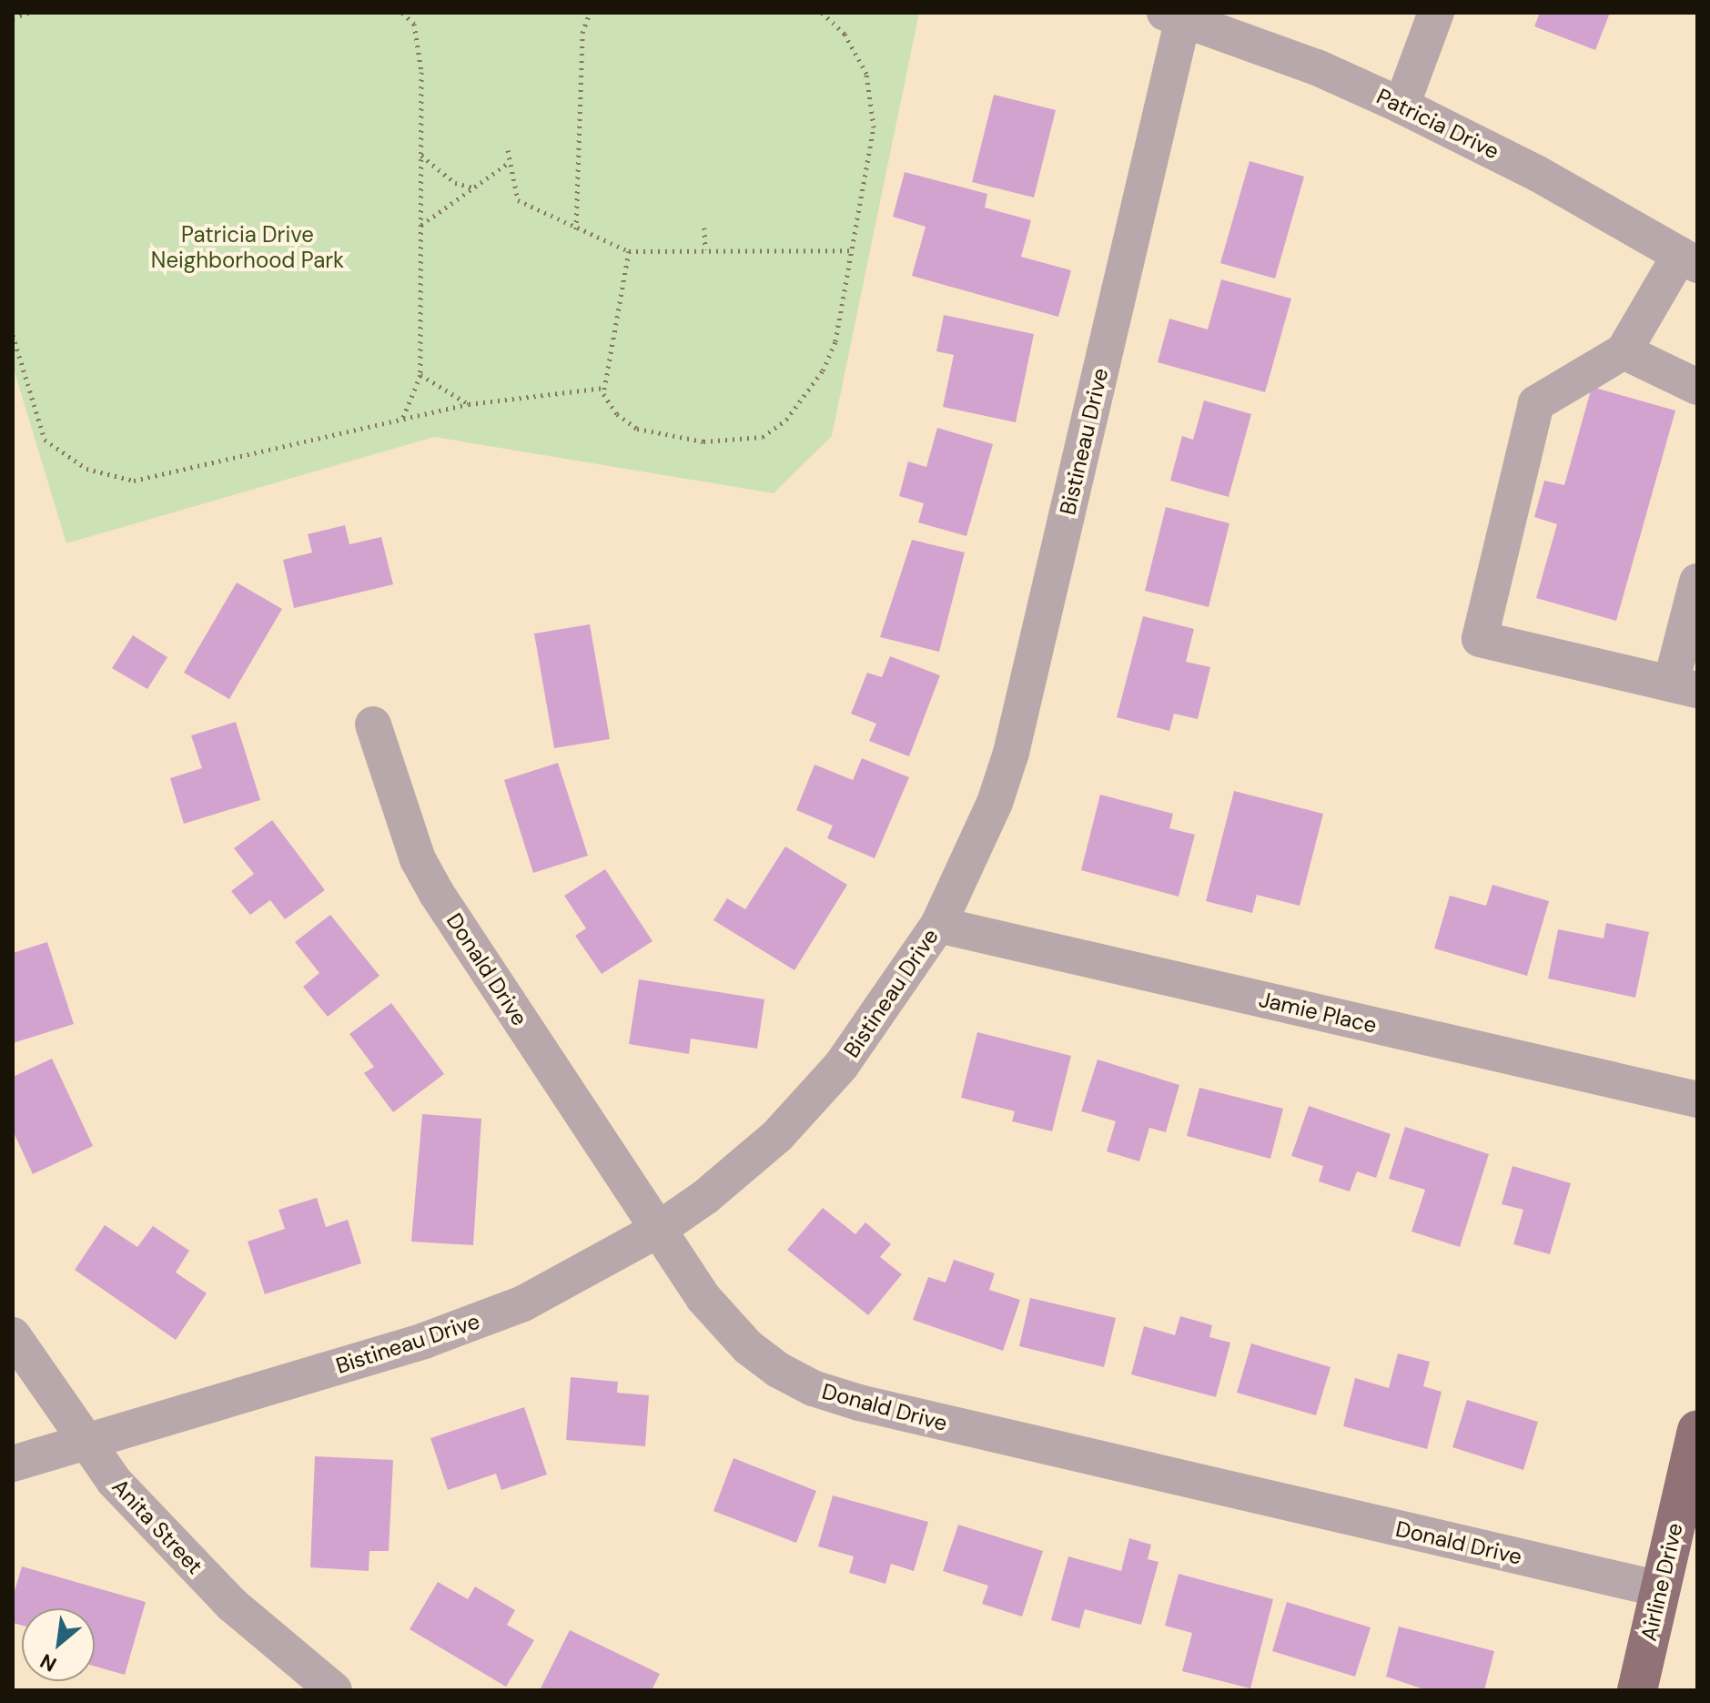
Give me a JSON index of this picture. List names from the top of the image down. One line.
{"streets":{"main road":["Airline Drive"],"street":["Patricia Drive","Bistineau Drive","Donald Drive","Jamie Place","Anita Street"]},"crossings":[["Patricia Drive","Bistineau Drive"],["Bistineau Drive","Donald Drive"],["Bistineau Drive","Jamie Place"],["Bistineau Drive","Anita Street"],["Donald Drive","Airline Drive"]],"parks":["Patricia Drive Neighborhood Park"],"north":"bottom left"}
